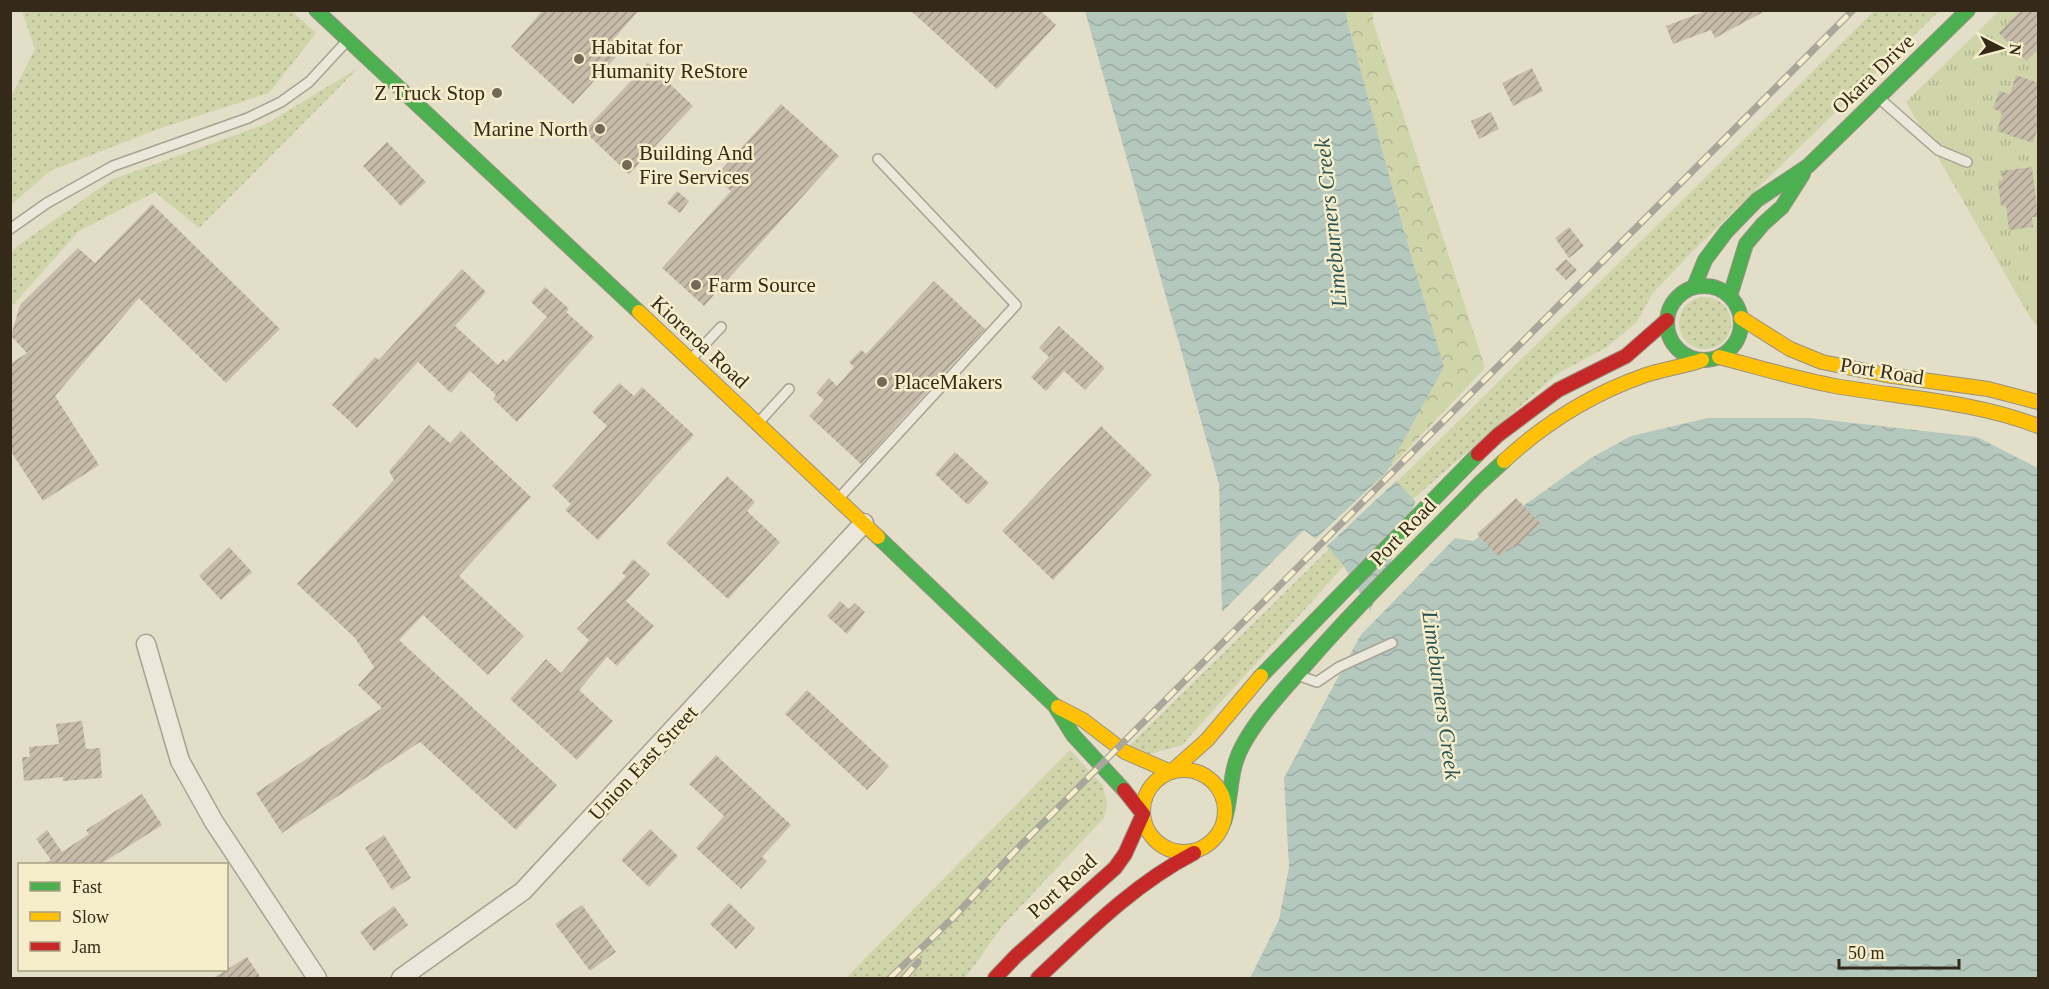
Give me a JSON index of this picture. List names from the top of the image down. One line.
{"streets":{"main road":["Okara Drive","Kioreroa Road","Port Road"],"street":["Union East Street"]},"crossings":[["Okara Drive","Port Road"],["Kioreroa Road","Port Road"],["Kioreroa Road","Union East Street"]],"water":["Limeburners Creek"],"places":["Habitat for Humanity ReStore","Z Truck Stop","Marine North","Building And Fire Services","Farm Source","PlaceMakers"],"legend":["Fast","Slow","Jam"],"scale_bar":"50 m","north":"right"}
